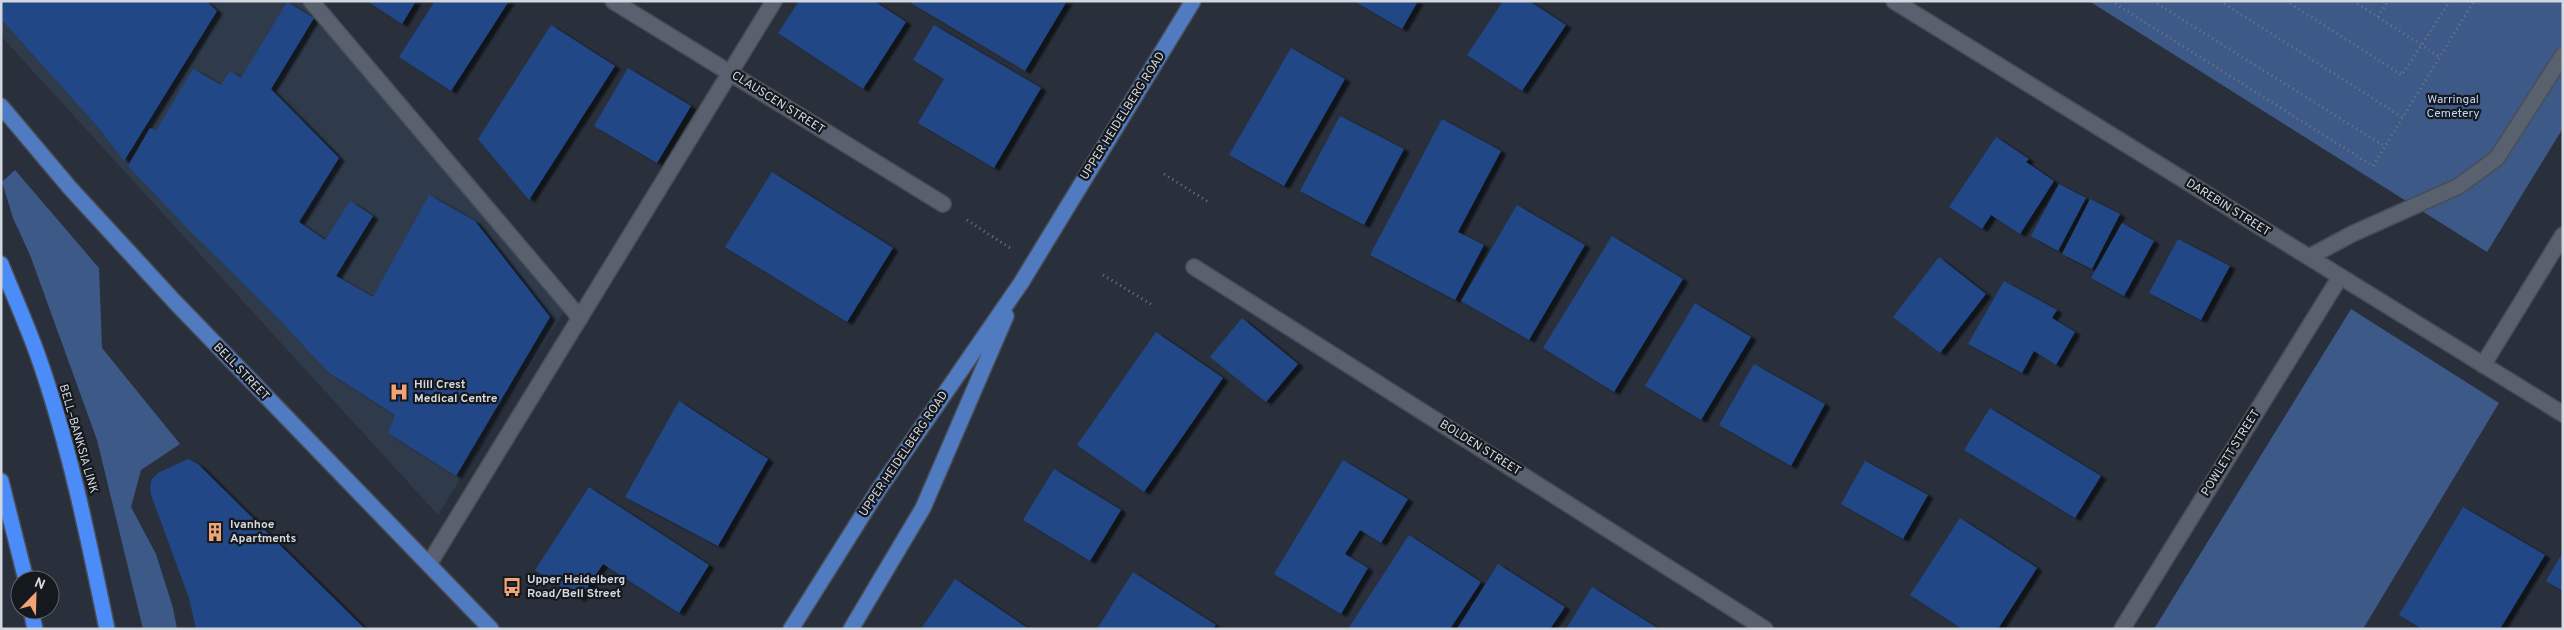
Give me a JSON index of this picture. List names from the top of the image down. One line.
{"streets":{"highway":["BELL–BANKSIA LINK"],"main road":["UPPER HEIDELBERG ROAD","BELL STREET"],"street":["CLAUSCEN STREET","DAREBIN STREET","BOLDEN STREET","POWLETT STREET"]},"crossings":[["DAREBIN STREET","POWLETT STREET"]],"parks":["Warringal Cemetery"],"places":{"hospital":["Hill Crest Medical Centre"],"building":["Ivanhoe Apartments"],"bus stop":["Upper Heidelberg Road/Bell Street"]},"north":"top right"}
